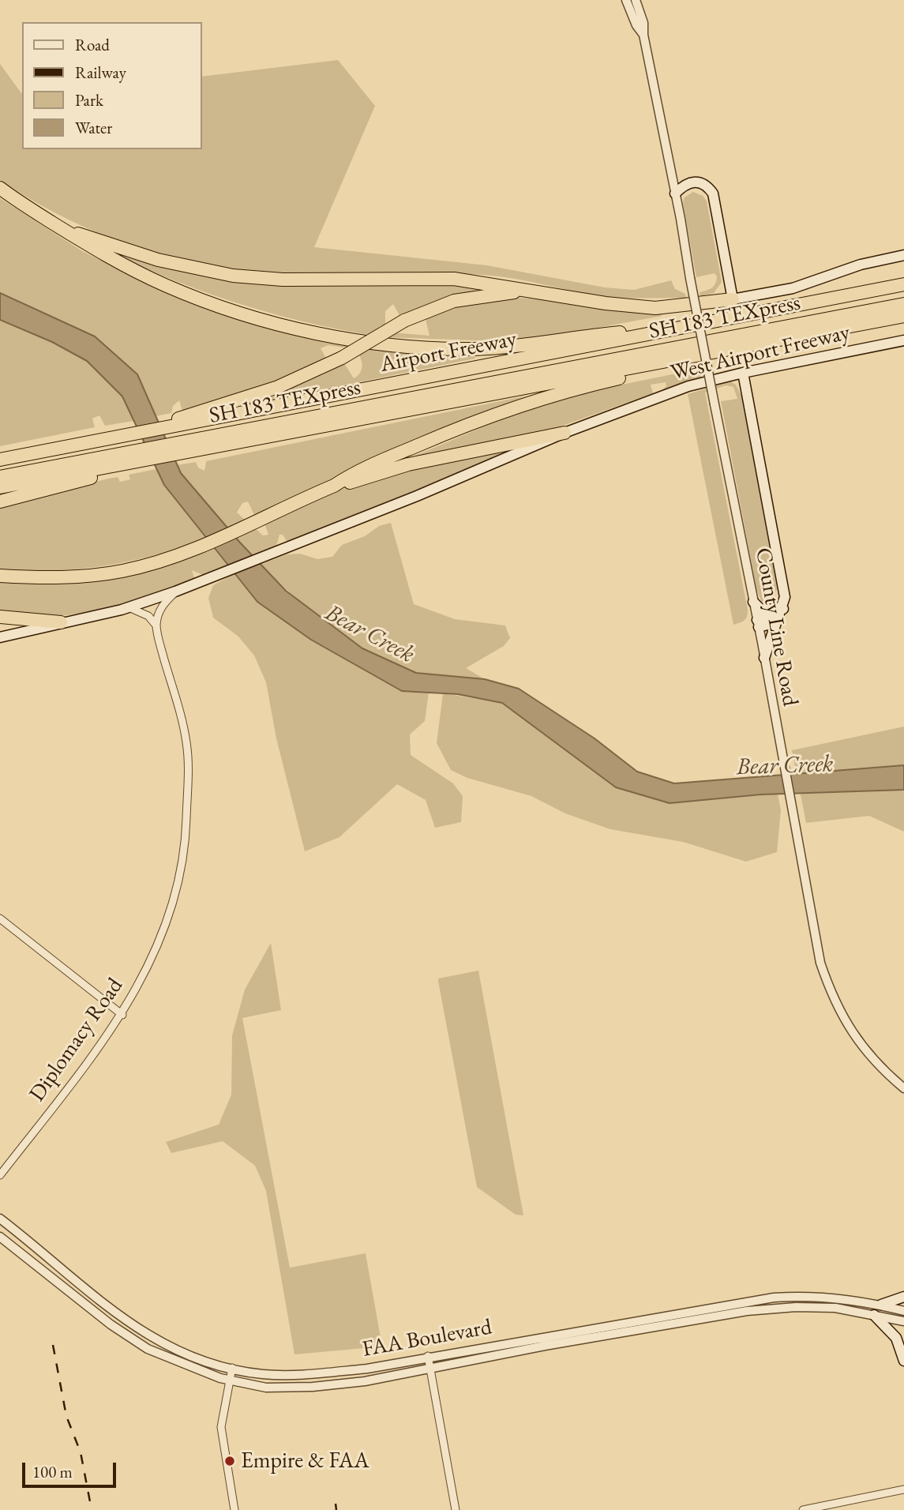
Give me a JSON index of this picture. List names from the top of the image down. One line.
{"streets":{"highway":["SH 183 TEXpress","Airport Freeway"],"main road":["West Airport Freeway"],"street":["County Line Road","Diplomacy Road","FAA Boulevard"]},"crossings":[["SH 183 TEXpress","Airport Freeway"]],"water":["Bear Creek"],"places":["Empire & FAA"],"legend":["Road","Railway","Park","Water"],"scale_bar":"100 m"}
